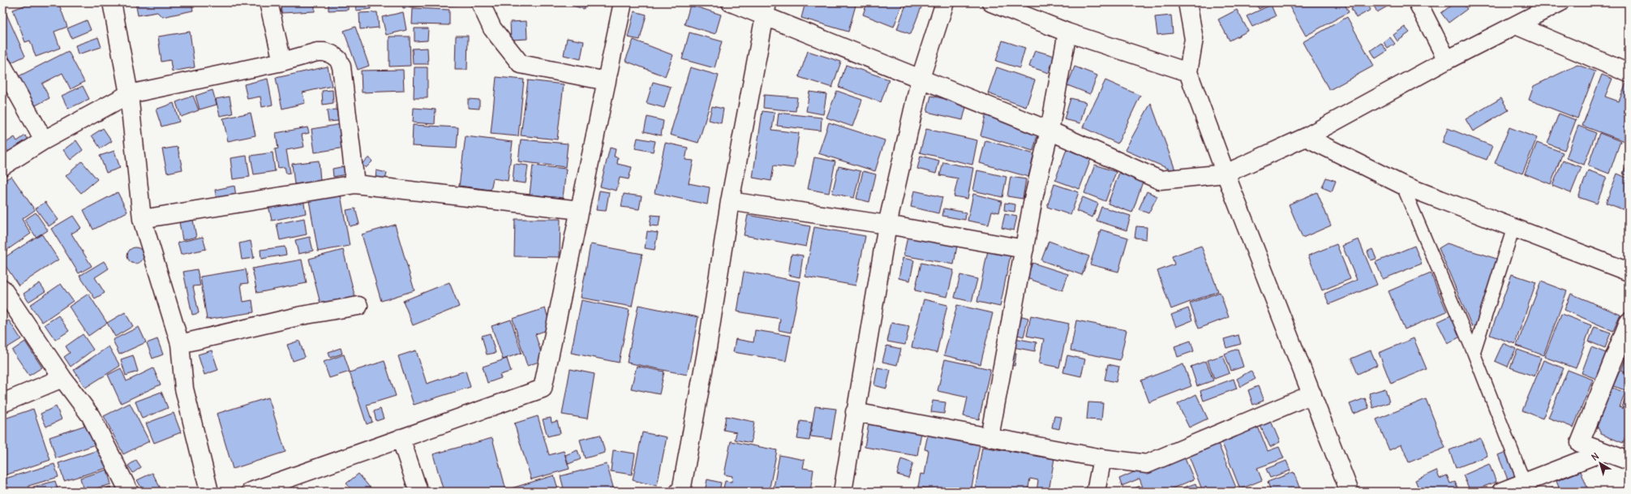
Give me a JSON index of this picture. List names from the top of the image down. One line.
{"north":"top left"}
